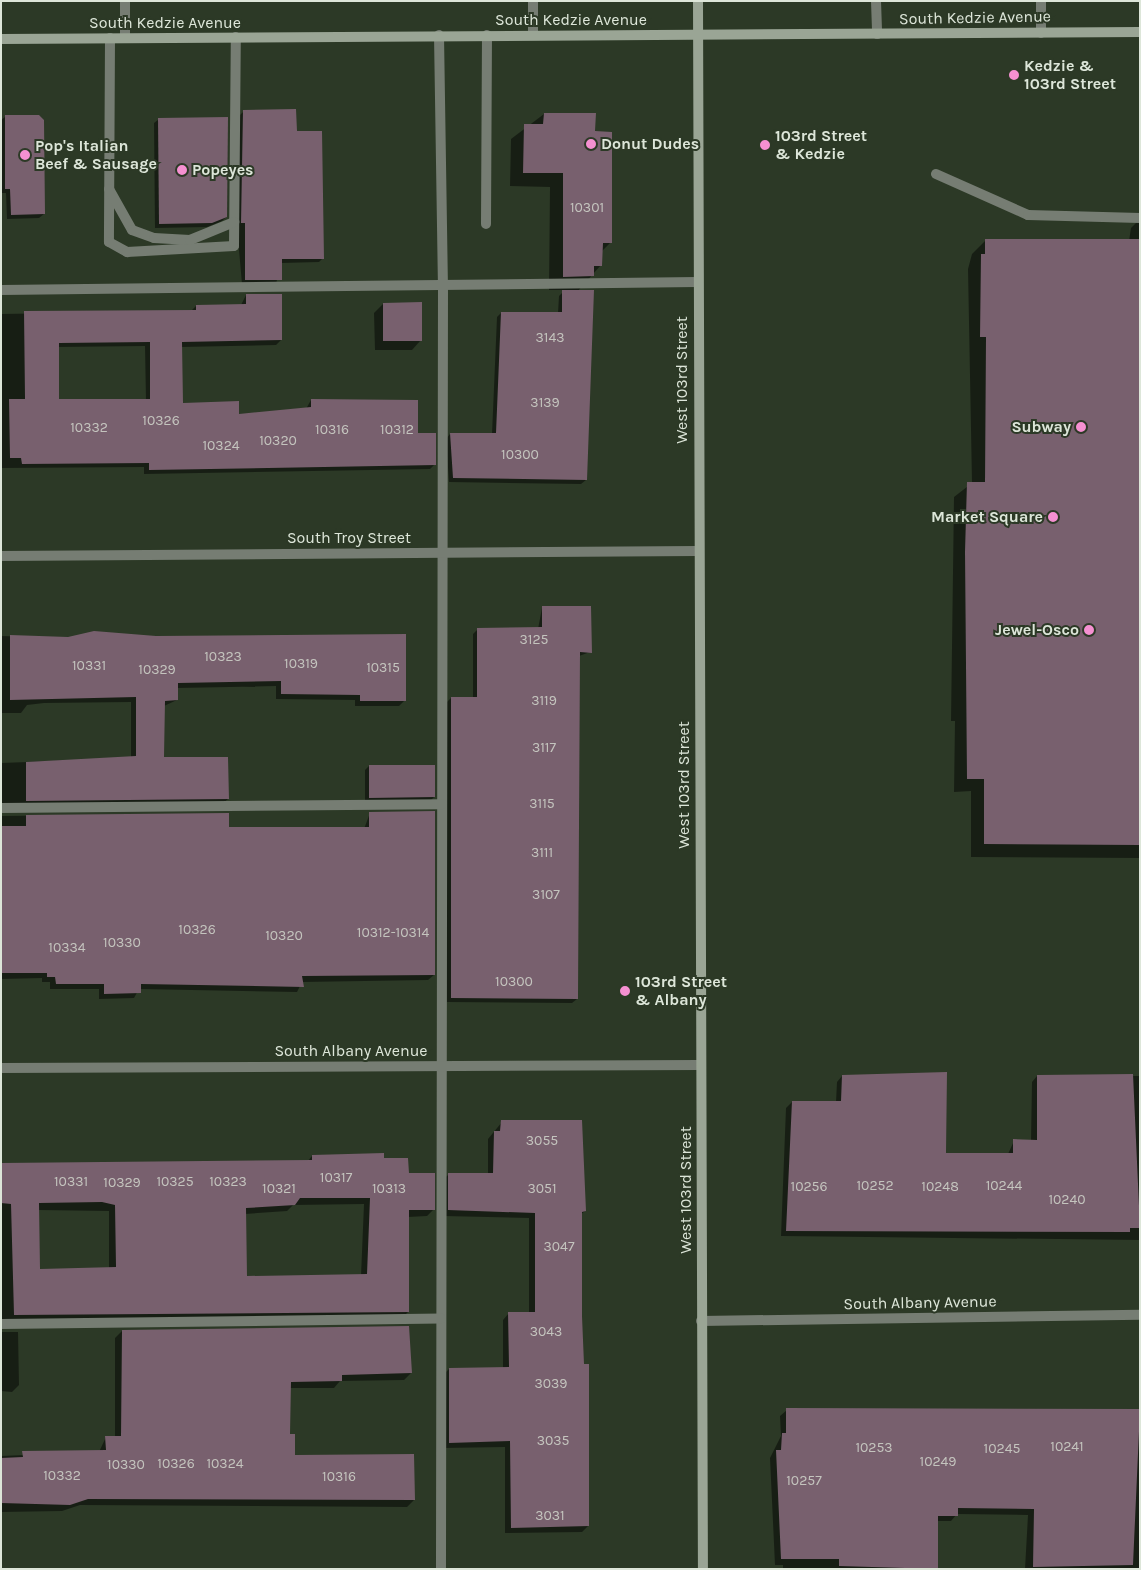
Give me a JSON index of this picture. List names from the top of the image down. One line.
{"streets":{"main road":["South Kedzie Avenue","West 103rd Street"],"street":["South Troy Street","South Albany Avenue"]},"crossings":[["South Kedzie Avenue","West 103rd Street"],["West 103rd Street","South Troy Street"],["West 103rd Street","South Albany Avenue"]],"places":["Kedzie & 103rd Street","Donut Dudes","103rd Street & Kedzie","Pop's Italian Beef & Sausage","Popeyes","Subway","Market Square","Jewel-Osco","103rd Street & Albany"],"house_numbers":["10301","3143","3139","10326","10332","10316","10312","10320","10324","10300","3125","10323","10319","10331","10315","10329","3119","3117","3115","3111","3107","10326","10312-10314","10320","10330","10334","10300","3055","10317","10331","10325","10323","10329","10252","10244","10256","10248","10321","10313","3051","10240","3047","3043","3039","3035","10241","10253","10245","10249","10326","10324","10330","10332","10316","10257","3031"]}
